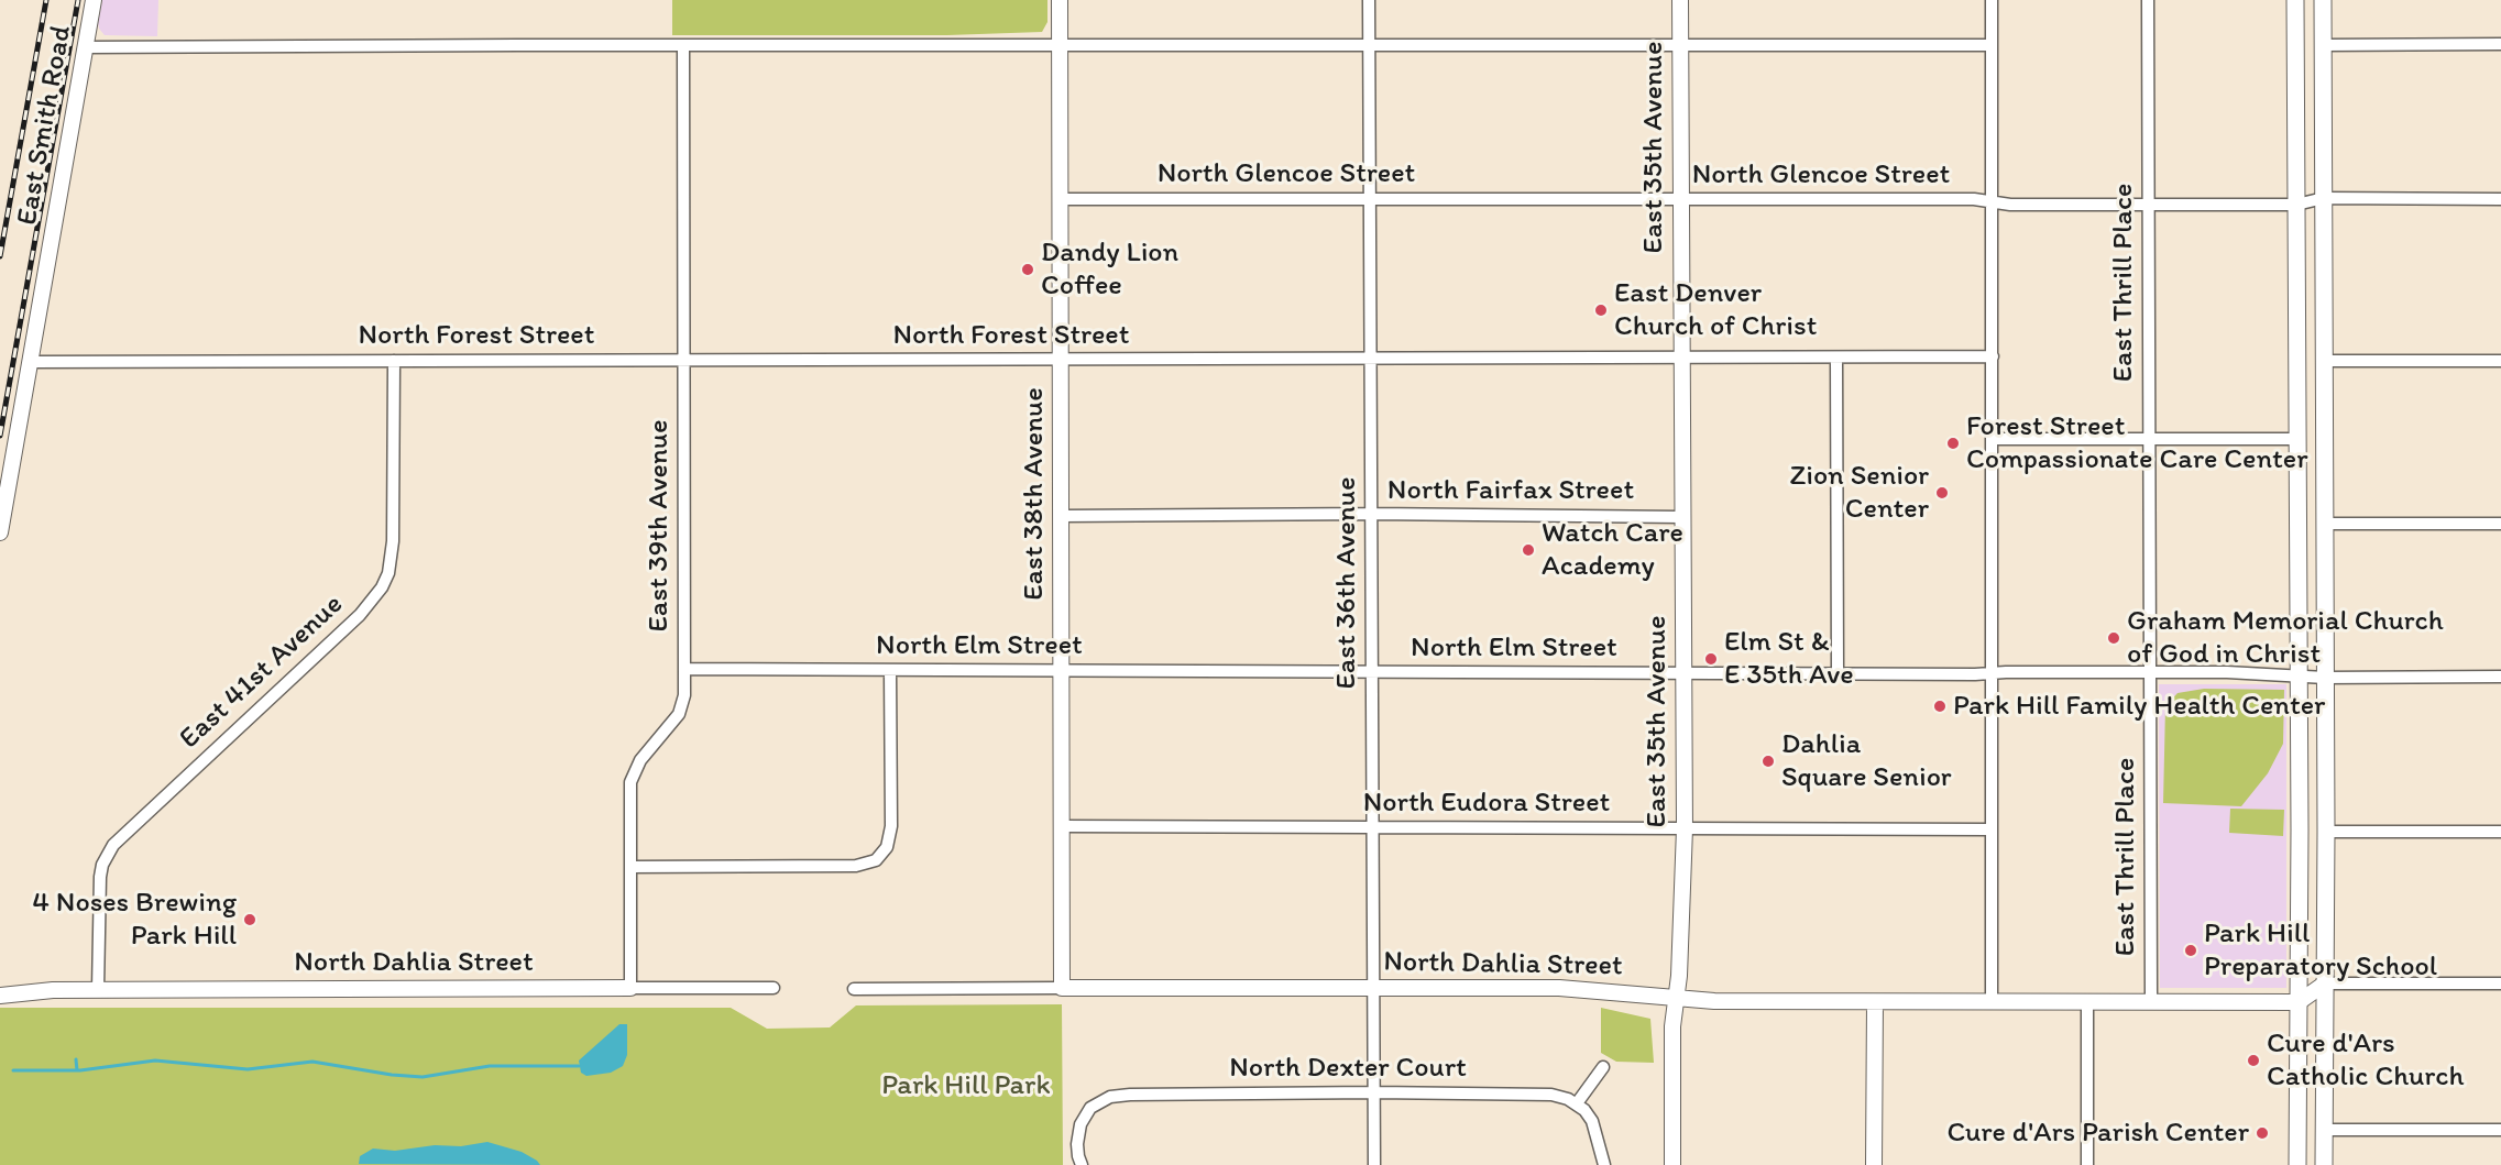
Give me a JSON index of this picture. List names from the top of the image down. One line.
{"streets":{"street":["East Smith Road","East 35th Avenue","North Glencoe Street","East Thrill Place","North Forest Street","North Fairfax Street","East 38th Avenue","East 39th Avenue","East 36th Avenue","North Elm Street","East 41st Avenue","North Eudora Street","North Dahlia Street","North Dexter Court"]},"crossings":[["East Smith Road","North Forest Street"],["East 35th Avenue","North Glencoe Street"],["East 35th Avenue","North Forest Street"],["East 35th Avenue","North Fairfax Street"],["East 35th Avenue","North Elm Street"],["East 35th Avenue","North Eudora Street"],["East 35th Avenue","North Dahlia Street"],["North Glencoe Street","East Thrill Place"],["North Glencoe Street","East 38th Avenue"],["North Glencoe Street","East 36th Avenue"],["East Thrill Place","North Elm Street"],["East Thrill Place","North Dahlia Street"],["North Forest Street","East 38th Avenue"],["North Forest Street","East 39th Avenue"],["North Forest Street","East 36th Avenue"],["North Forest Street","East 41st Avenue"],["North Fairfax Street","East 38th Avenue"],["North Fairfax Street","East 36th Avenue"],["East 38th Avenue","North Elm Street"],["East 38th Avenue","North Eudora Street"],["East 38th Avenue","North Dahlia Street"],["East 39th Avenue","North Elm Street"],["East 39th Avenue","North Dahlia Street"],["East 36th Avenue","North Elm Street"],["East 36th Avenue","North Eudora Street"],["East 36th Avenue","North Dahlia Street"],["East 36th Avenue","North Dexter Court"],["East 41st Avenue","North Dahlia Street"]],"parks":["Park Hill Park"],"places":["Dandy Lion Coffee","East Denver Church of Christ","Forest Street Compassionate Care Center","Zion Senior Center","Watch Care Academy","Graham Memorial Church of God in Christ","Elm St & E 35th Ave","Park Hill Family Health Center","Dahlia Square Senior","4 Noses Brewing Park Hill","Park Hill Preparatory School","Cure d'Ars Catholic Church","Cure d'Ars Parish Center"]}
